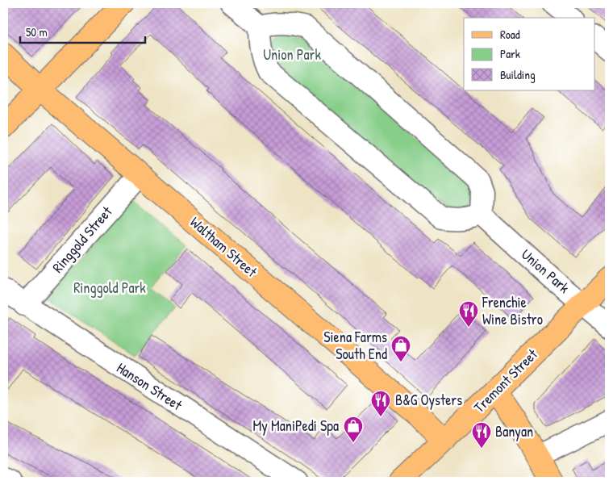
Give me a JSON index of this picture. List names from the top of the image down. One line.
{"streets":{"main road":["Waltham Street","Tremont Street"],"street":["Ringgold Street","Union Park","Hanson Street"]},"crossings":[["Ringgold Street","Waltham Street"],["Ringgold Street","Hanson Street"],["Waltham Street","Tremont Street"],["Union Park","Tremont Street"]],"parks":["Union Park","Ringgold Park"],"places":{"restaurant":["Frenchie Wine Bistro","B&G Oysters","Banyan"],"shop":["Siena Farms South End","My ManiPedi Spa"]},"legend":["Road","Park","Building"],"scale_bar":"50 m"}
